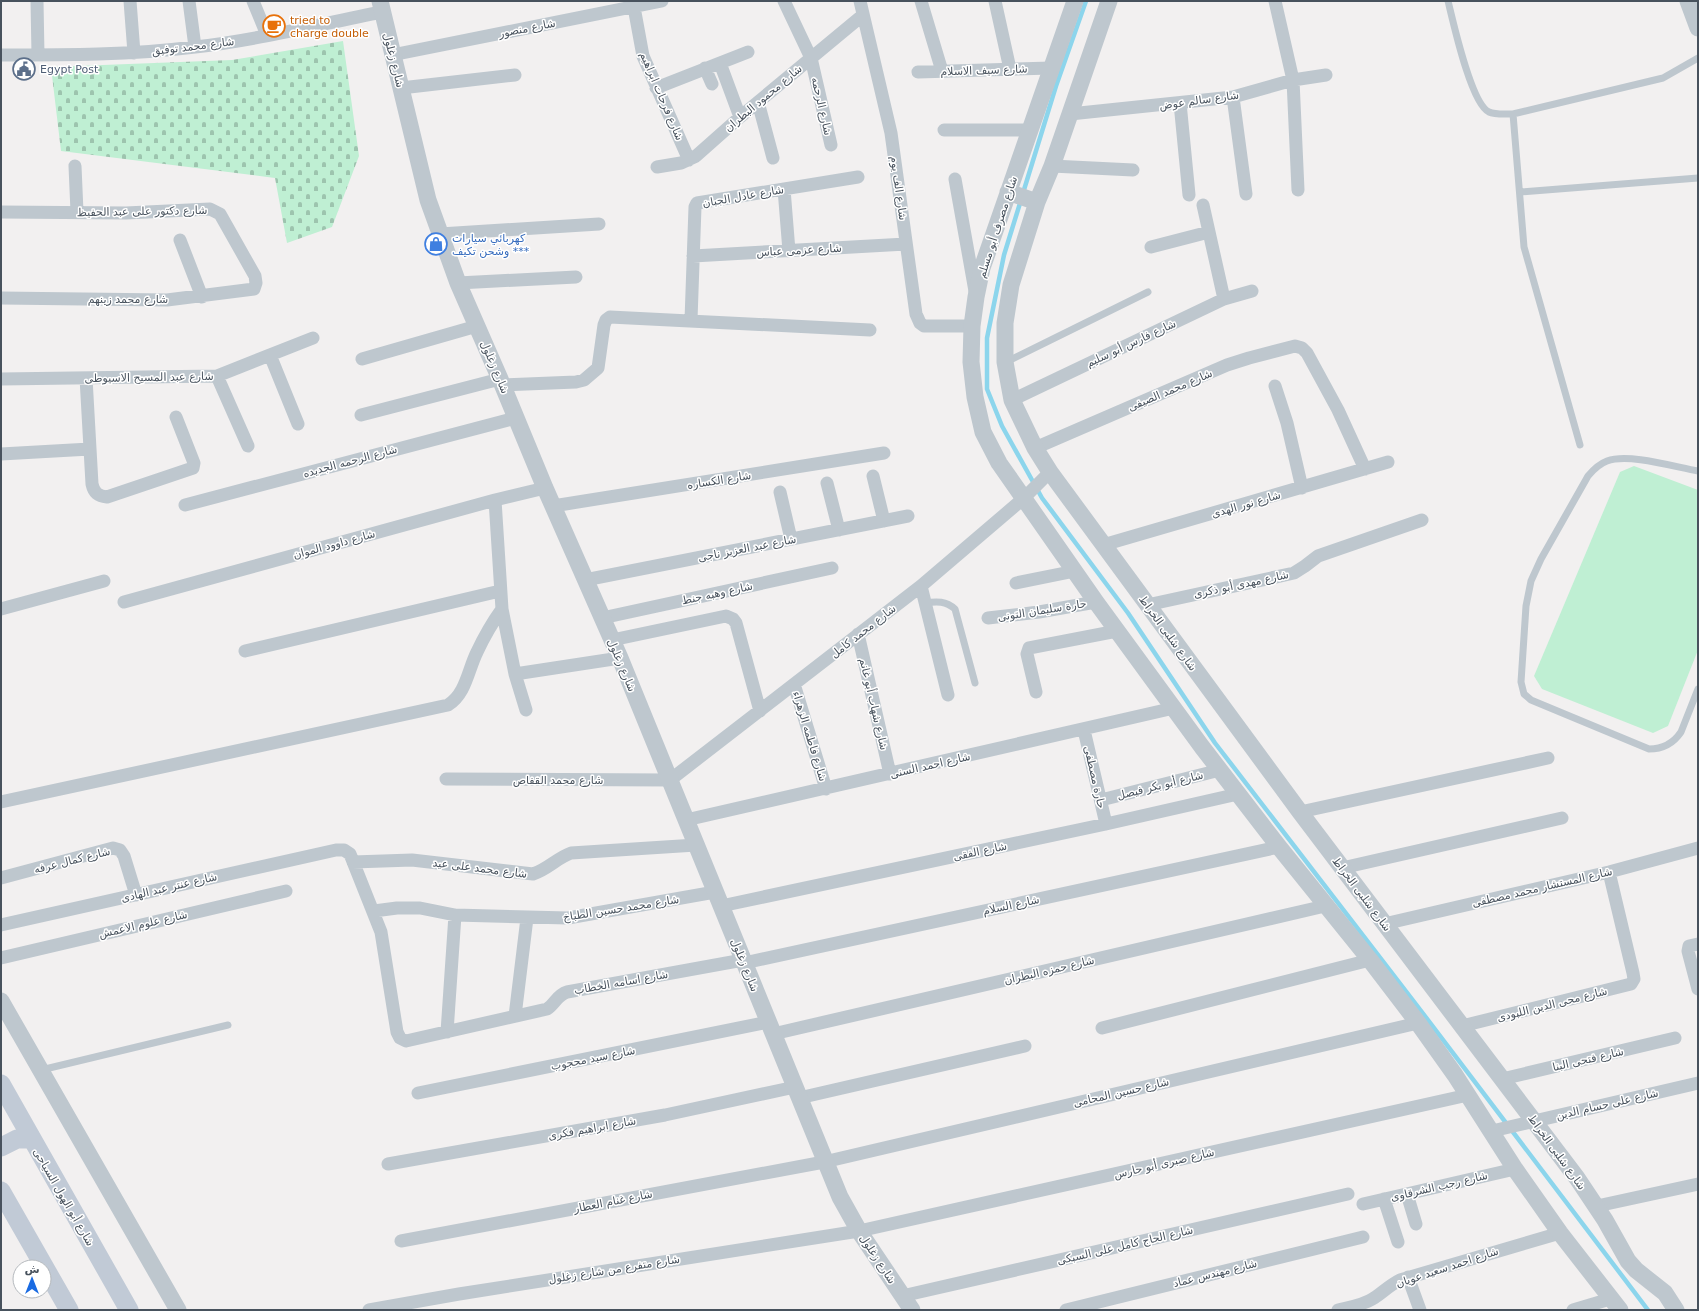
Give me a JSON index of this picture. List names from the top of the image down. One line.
{"streets":{"main road":["شارع أبو الهول السياحى"],"street":["شارع منصور","شارع محمد توفيق","شارع زغلول","شارع سيف الاسلام","شارع فرحات ابراهيم","شارع محمود البطران","شارع سالم عوض","شارع الرحمه","شارع الف يوم","شارع عادل الجبان","شارع دكتور على عبد الحفيظ","شارع مصرف أبو مسلم","شارع عزمى عباس","شارع محمد زينهم","شارع فارس أبو سليم","شارع عبد المسيح الاسيوطى","شارع محمد الصيفى","شارع الرحمه الجديده","شارع الكساره","شارع نور الهدى","شارع داوود الموان","شارع عبد العزيز ناجى","شارع مهدى أبو ذكرى","شارع وهبه جنط","حارة سليمان التونى","شارع محمد كامل","شارع شلبى الخراط","شارع شهاب أبو غانم","شارع فاطمه الزهراء","شارع احمد السنى","حارة مصطفى","شارع محمد القفاص","شارع أبو بكر فيصل","شارع الفقى","شارع كمال عرفه","شارع محمد على عيد","شارع عنتر عبد الهادى","شارع المستشار محمد مصطفى","شارع السلام","شارع محمد حسين الطباخ","شارع علوم الاعمش","شارع حمزه البطران","شارع اسامه الخطاب","شارع محى الدين اللبودى","شارع سيد محجوب","شارع فتحى البنا","شارع حسين المحامى","شارع على حسام الدين","شارع ابراهيم فكرى","شارع صبرى أبو حارس","شارع رجب الشرقاوى","شارع غنام العطار","شارع الحاج كامل على السبكى","شارع احمد سعيد عويان","شارع متفرع من شارع زغلول","شارع مهندس عماد"]},"crossings":[["شارع منصور","شارع زغلول"],["شارع منصور","شارع فرحات ابراهيم"],["شارع محمد توفيق","شارع زغلول"],["شارع زغلول","شارع الرحمه الجديده"],["شارع زغلول","شارع الكساره"],["شارع زغلول","شارع داوود الموان"],["شارع زغلول","شارع عبد العزيز ناجى"],["شارع زغلول","شارع وهبه جنط"],["شارع زغلول","شارع محمد كامل"],["شارع زغلول","شارع احمد السنى"],["شارع زغلول","شارع محمد القفاص"],["شارع زغلول","شارع الفقى"],["شارع زغلول","شارع محمد على عيد"],["شارع زغلول","شارع السلام"],["شارع زغلول","شارع محمد حسين الطباخ"],["شارع زغلول","شارع حمزه البطران"],["شارع زغلول","شارع اسامه الخطاب"],["شارع زغلول","شارع سيد محجوب"],["شارع زغلول","شارع حسين المحامى"],["شارع زغلول","شارع ابراهيم فكرى"],["شارع زغلول","شارع صبرى أبو حارس"],["شارع زغلول","شارع غنام العطار"],["شارع زغلول","شارع الحاج كامل على السبكى"],["شارع زغلول","شارع متفرع من شارع زغلول"],["شارع سيف الاسلام","شارع مصرف أبو مسلم"],["شارع فرحات ابراهيم","شارع محمود البطران"],["شارع محمود البطران","شارع الرحمه"],["شارع محمود البطران","شارع الف يوم"],["شارع سالم عوض","شارع مصرف أبو مسلم"],["شارع الف يوم","شارع مصرف أبو مسلم"],["شارع الف يوم","شارع عزمى عباس"],["شارع عادل الجبان","شارع عزمى عباس"],["شارع دكتور على عبد الحفيظ","شارع محمد زينهم"],["شارع مصرف أبو مسلم","شارع فارس أبو سليم"],["شارع مصرف أبو مسلم","شارع محمد الصيفى"],["شارع مصرف أبو مسلم","شارع محمد كامل"],["شارع مصرف أبو مسلم","شارع شلبى الخراط"],["شارع محمد الصيفى","شارع نور الهدى"],["شارع نور الهدى","شارع شلبى الخراط"],["شارع مهدى أبو ذكرى","شارع شلبى الخراط"],["شارع محمد كامل","شارع شلبى الخراط"],["شارع محمد كامل","شارع شهاب أبو غانم"],["شارع محمد كامل","شارع فاطمه الزهراء"],["شارع محمد كامل","شارع محمد القفاص"],["شارع شلبى الخراط","شارع المستشار محمد مصطفى"],["شارع شلبى الخراط","شارع محى الدين اللبودى"],["شارع شلبى الخراط","شارع فتحى البنا"],["شارع شلبى الخراط","شارع على حسام الدين"],["شارع شهاب أبو غانم","شارع احمد السنى"],["شارع فاطمه الزهراء","شارع احمد السنى"],["شارع احمد السنى","حارة مصطفى"],["حارة مصطفى","شارع أبو بكر فيصل"],["حارة مصطفى","شارع الفقى"],["شارع الفقى","شارع محمد حسين الطباخ"],["شارع كمال عرفه","شارع عنتر عبد الهادى"],["شارع محمد على عيد","شارع عنتر عبد الهادى"],["شارع المستشار محمد مصطفى","شارع محى الدين اللبودى"],["شارع السلام","شارع اسامه الخطاب"],["شارع محمد حسين الطباخ","شارع اسامه الخطاب"],["شارع حمزه البطران","شارع سيد محجوب"],["شارع حسين المحامى","شارع غنام العطار"],["شارع صبرى أبو حارس","شارع متفرع من شارع زغلول"]],"places":{"cafe":["tried to charge double"],"public building":["Egypt Post"],"shop":["كهربائي سيارات وشحن تكيف ***"]},"north":"top"}
